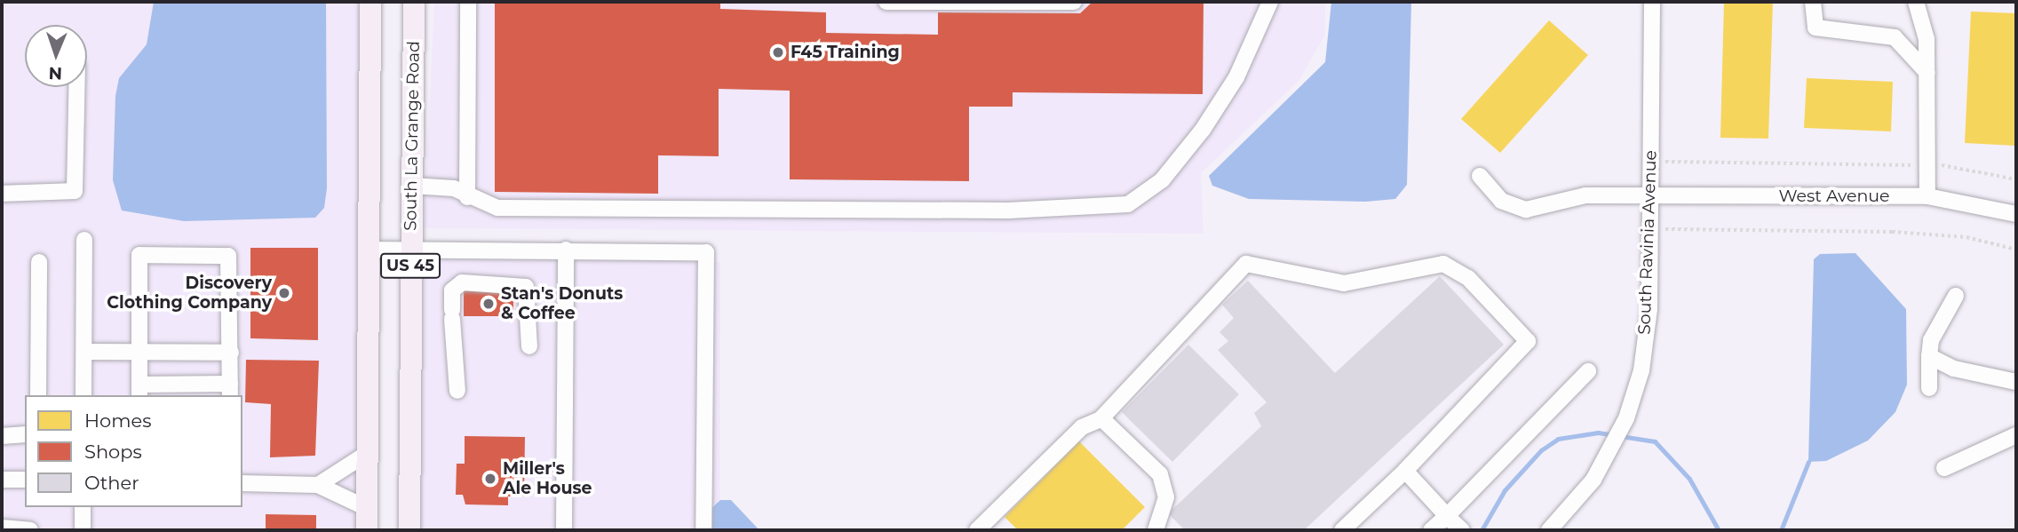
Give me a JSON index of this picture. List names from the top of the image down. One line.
{"streets":{"highway":["South La Grange Road","US 45"],"street":["West Avenue","South Ravinia Avenue"]},"crossings":[["West Avenue","South Ravinia Avenue"]],"places":["F45 Training","Discovery Clothing Company","Stan's Donuts & Coffee","Miller's Ale House"],"legend":["Homes","Shops","Other"],"north":"bottom"}
